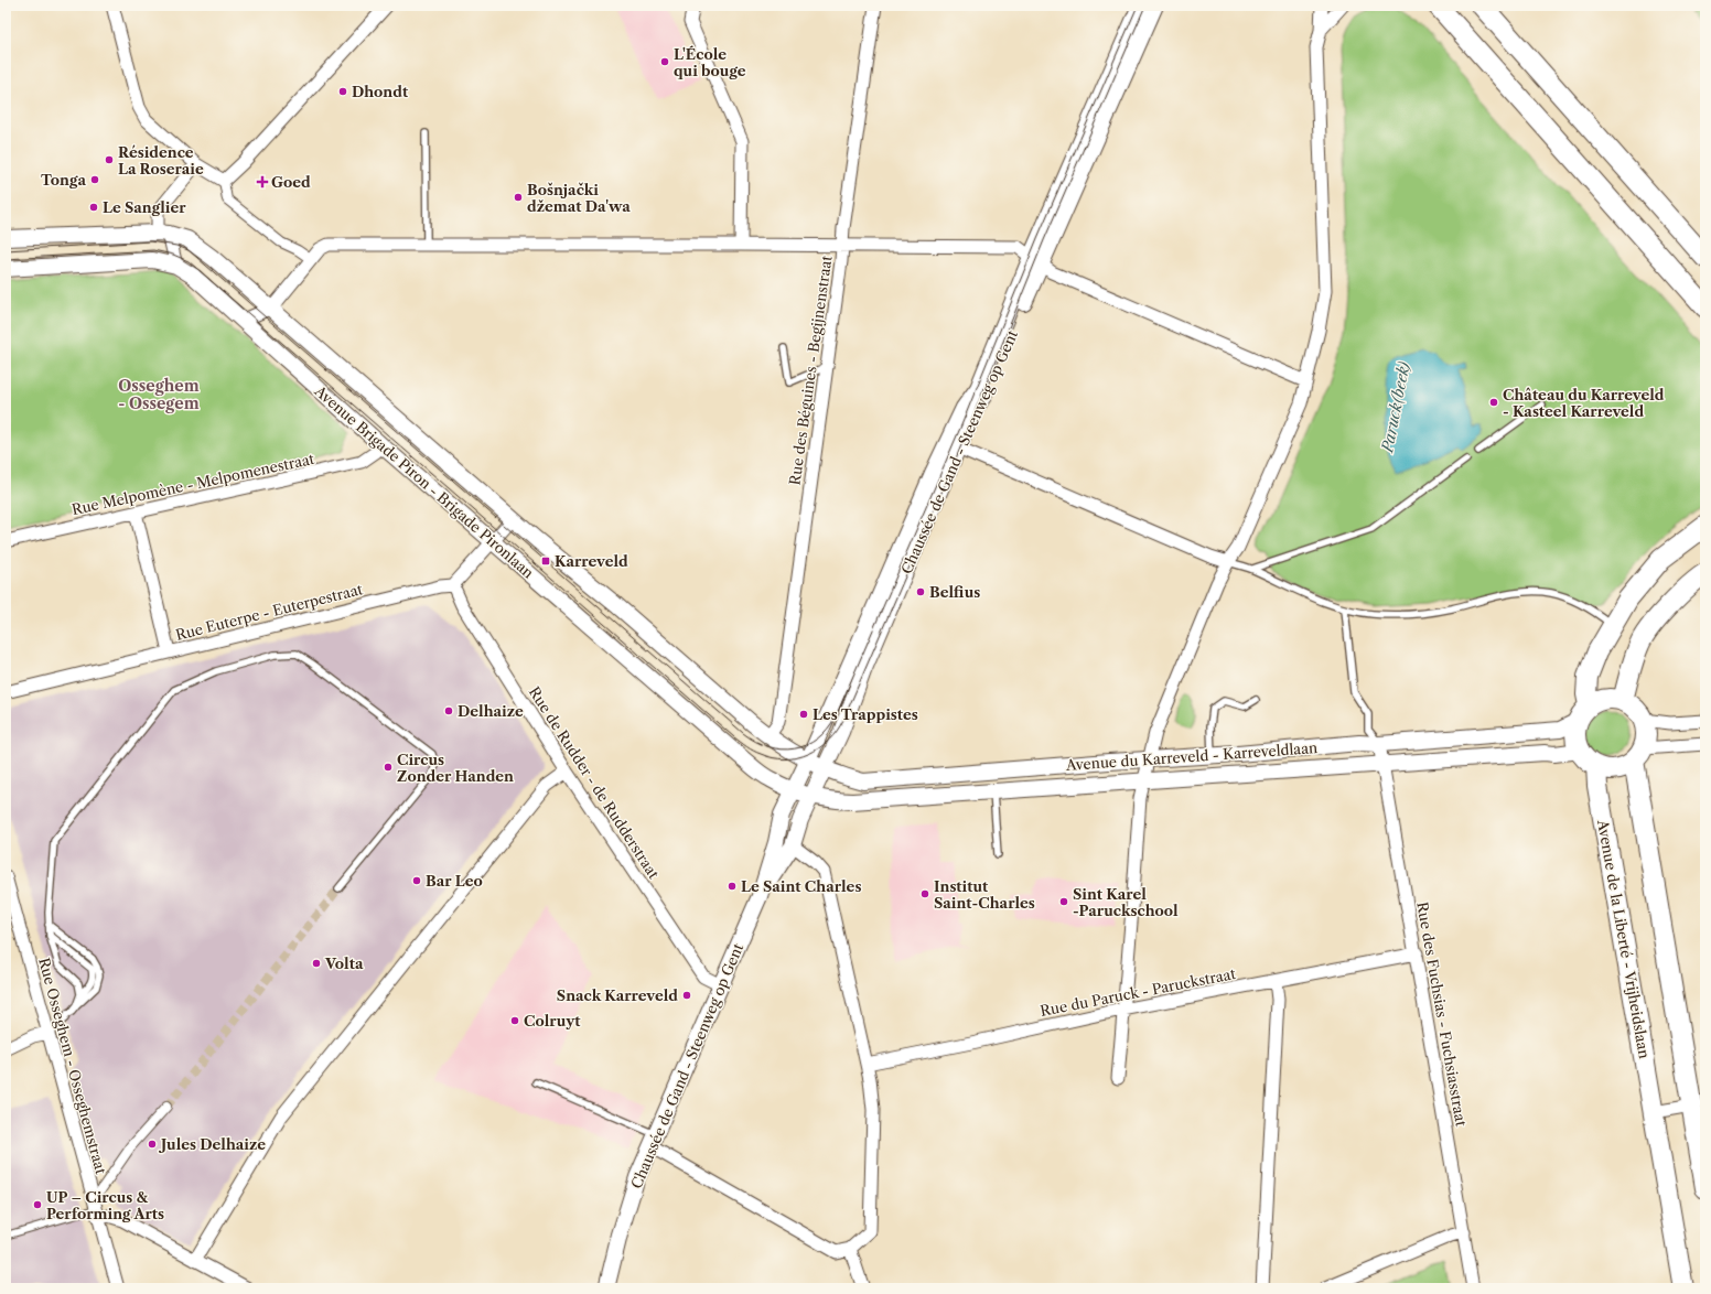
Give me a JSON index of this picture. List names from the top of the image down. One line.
{"streets":{"main road":["Avenue de la Liberté - Vrijheidslaan"],"street":["Rue des Béguines - Begijnenstraat","Chaussée de Gand - Steenweg op Gent","Avenue Brigade Piron - Brigade Pironlaan","Rue Melpomène - Melpomenestraat","Rue Euterpe - Euterpestraat","Avenue du Karreveld - Karreveldlaan","Rue de Rudder - de Rudderstraat","Rue du Paruck - Paruckstraat","Rue des Fuchsias - Fuchsiasstraat","Rue Osseghem - Osseghemstraat"]},"crossings":[["Rue des Béguines - Begijnenstraat","Avenue Brigade Piron - Brigade Pironlaan"],["Chaussée de Gand - Steenweg op Gent","Avenue Brigade Piron - Brigade Pironlaan"],["Chaussée de Gand - Steenweg op Gent","Avenue du Karreveld - Karreveldlaan"],["Chaussée de Gand - Steenweg op Gent","Rue de Rudder - de Rudderstraat"],["Avenue Brigade Piron - Brigade Pironlaan","Rue Melpomène - Melpomenestraat"],["Avenue Brigade Piron - Brigade Pironlaan","Avenue du Karreveld - Karreveldlaan"],["Rue Euterpe - Euterpestraat","Rue de Rudder - de Rudderstraat"],["Avenue du Karreveld - Karreveldlaan","Avenue de la Liberté - Vrijheidslaan"],["Avenue du Karreveld - Karreveldlaan","Rue des Fuchsias - Fuchsiasstraat"],["Rue du Paruck - Paruckstraat","Rue des Fuchsias - Fuchsiasstraat"]],"districts":["Osseghem - Ossegem"],"water":["Paruck(beek)"],"places":{"other":["L'École qui bouge","Dhondt","Résidence La Roseraie","Tonga","Bošnjački džemat Da'wa","Le Sanglier","Château du Karreveld - Kasteel Karreveld","Belfius","Delhaize","Les Trappistes","Circus Zonder Handen","Bar Leo","Le Saint Charles","Institut Saint-Charles","Sint Karel -Paruckschool","Volta","Snack Karreveld","Colruyt","Jules Delhaize","UP – Circus & Performing Arts"],"health":["Goed"],"transit":["Karreveld"]}}
